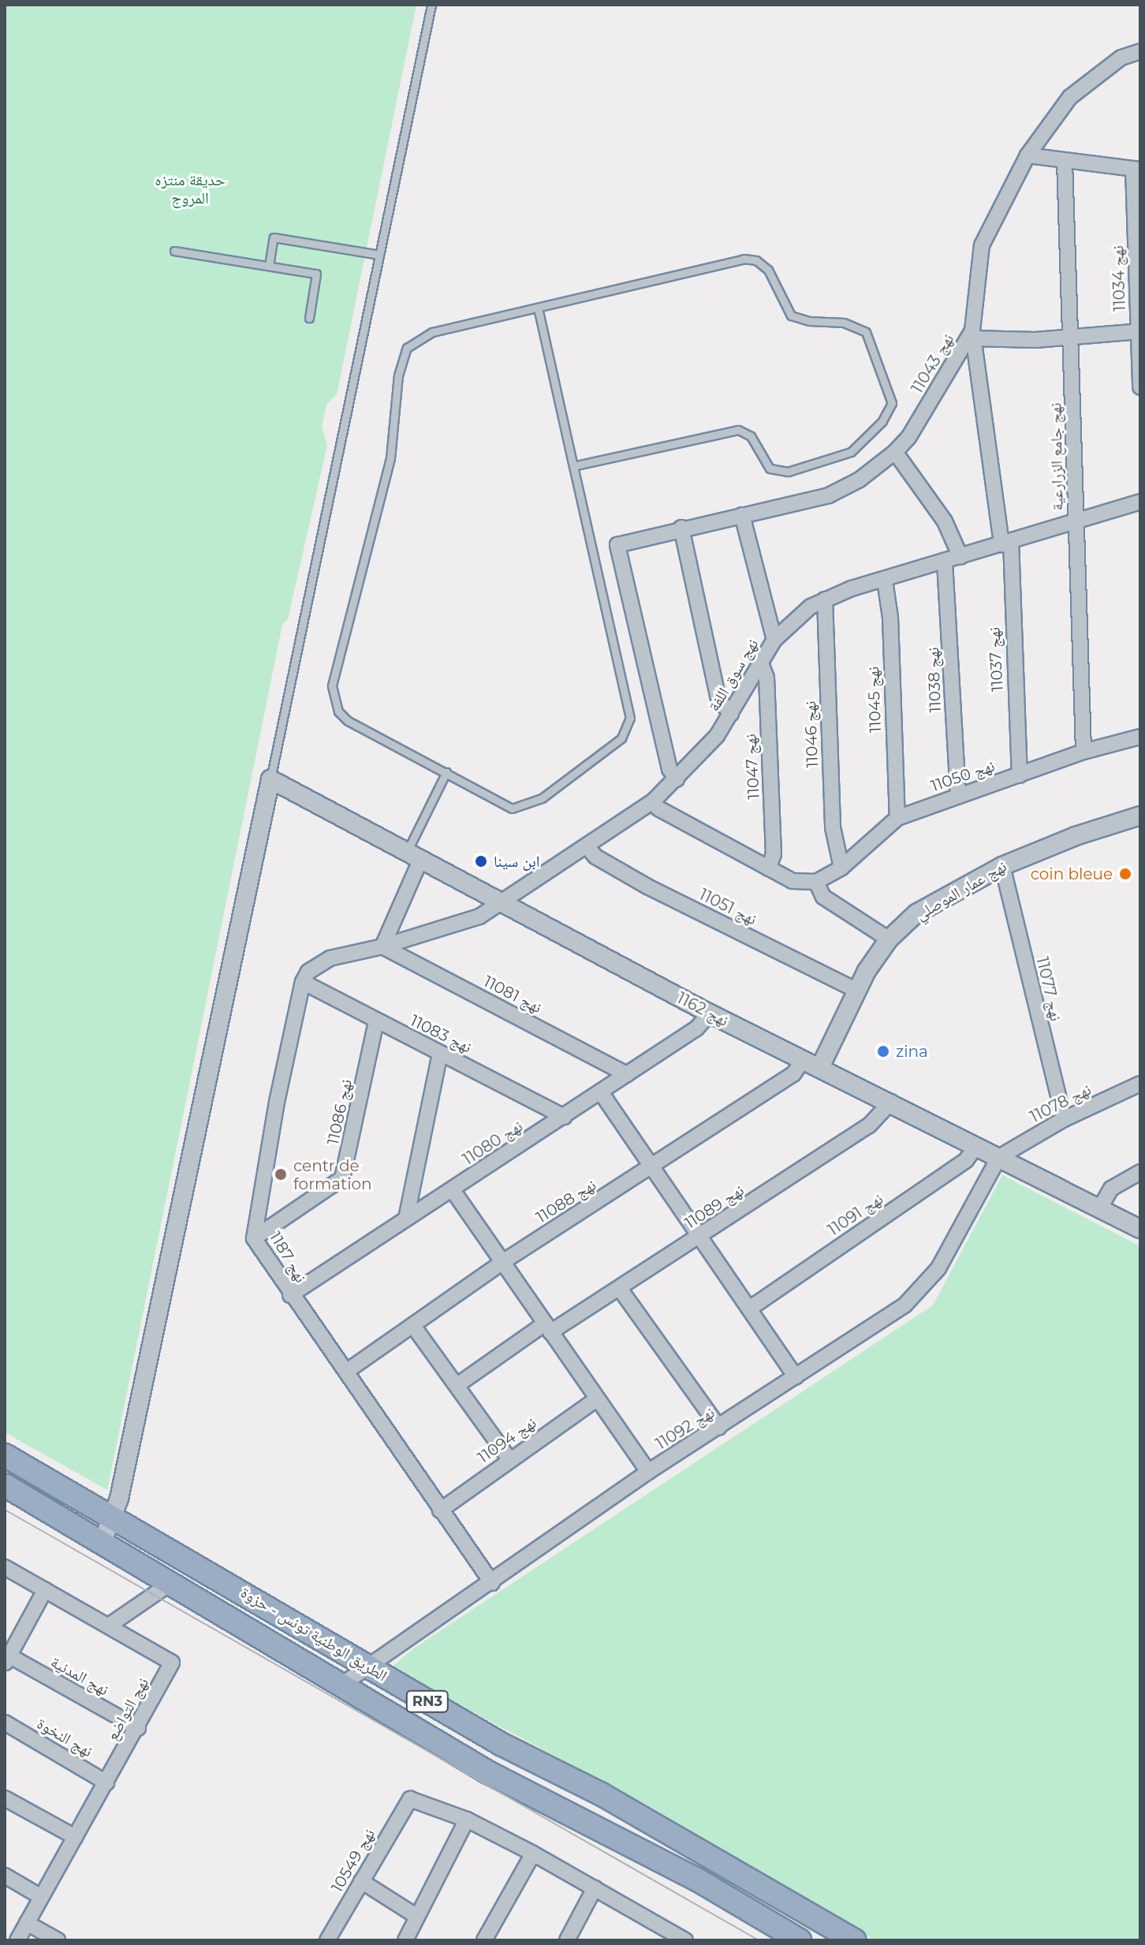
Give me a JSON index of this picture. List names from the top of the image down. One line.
{"streets":{"highway":["الطريق الوطنية تونس - حزوة","RN3"],"street":["نهج 11034","نهج 11043","نهج جامع الزرارعية","نهج 11037","نهج سوق اللفة","نهج 11038","نهج 11045","نهج 11046","نهج 11047","نهج 11050","نهج عمار الموصلي","نهج 11051","نهج 11077","نهج 11081","نهج 1162","نهج 11083","نهج 11078","نهج 11086","نهج 11080","نهج 11088","نهج 11089","نهج 11091","نهج 1187","نهج 11092","نهج 11094","نهج المدنية","نهج التواضع","نهج النخوة","نهج 10549"]},"crossings":[["نهج 11043","نهج 11037"],["نهج 11043","نهج سوق اللفة"],["نهج جامع الزرارعية","نهج سوق اللفة"],["نهج جامع الزرارعية","نهج 11050"],["نهج 11037","نهج سوق اللفة"],["نهج 11037","نهج 11050"],["نهج سوق اللفة","نهج 11038"],["نهج سوق اللفة","نهج 11045"],["نهج سوق اللفة","نهج 11046"],["نهج سوق اللفة","نهج 11047"],["نهج سوق اللفة","نهج 11051"],["نهج سوق اللفة","نهج 1162"],["نهج 11038","نهج 11050"],["نهج 11045","نهج 11050"],["نهج 11046","نهج 11050"],["نهج عمار الموصلي","نهج 11051"],["نهج عمار الموصلي","نهج 11077"],["نهج عمار الموصلي","نهج 1162"],["نهج 11077","نهج 11078"],["نهج 11081","نهج 11080"],["نهج 1162","نهج 11078"],["نهج 1162","نهج 11080"],["نهج 1162","نهج 11088"],["نهج 1162","نهج 11089"],["نهج 1162","نهج 11091"],["نهج 1162","نهج 11092"],["نهج 11083","نهج 11086"],["نهج 11083","نهج 11080"],["نهج 11083","نهج 1187"],["نهج 11078","نهج 11092"],["نهج 11086","نهج 1187"],["نهج 11080","نهج 1187"],["نهج 11088","نهج 1187"],["نهج 1187","نهج 11092"],["نهج 1187","نهج 11094"],["نهج 11092","الطريق الوطنية تونس - حزوة"],["نهج المدنية","نهج التواضع"],["نهج التواضع","نهج النخوة"]],"parks":["حديقة منتزه المروج"],"places":["ابن سينا","coin bleue","zina","centr de formation"]}
